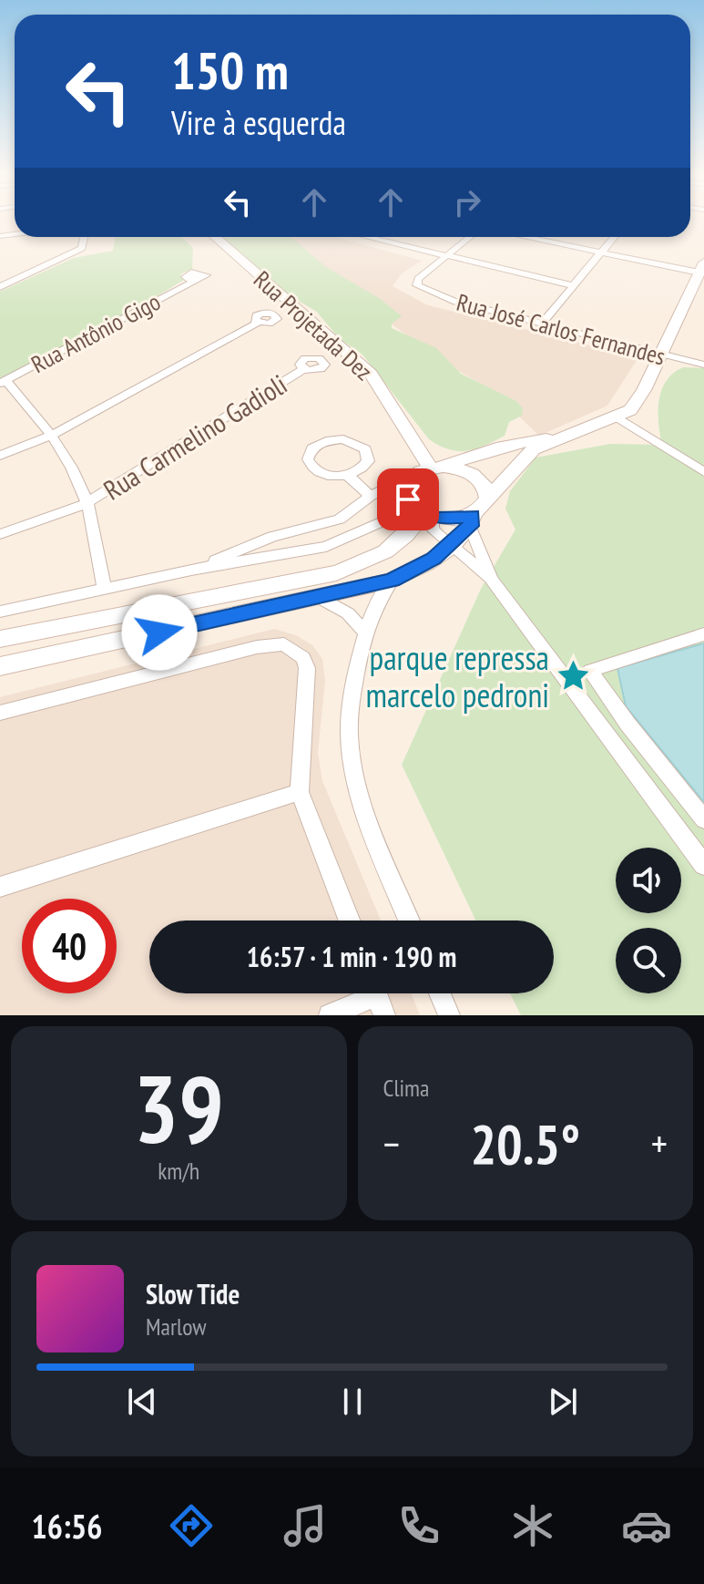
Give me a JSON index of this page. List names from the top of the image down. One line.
{"streets":{"street":["Rua Projetada Dez","Rua José Carlos Fernandes","Rua Antônio Gigo","Rua Carmelino Gadioli"]},"places":{"place":["parque repressa marcelo pedroni"]},"page":{"turn":["150 m","Vire à esquerda"],"limit":"40","trip":"16:57 · 1 min · 190 m","tile":[["39","km/h"],"Clima"],"heat":["−","20.5°","+"],"song":["Slow Tide","Marlow"],"tabs":"16:56"}}
